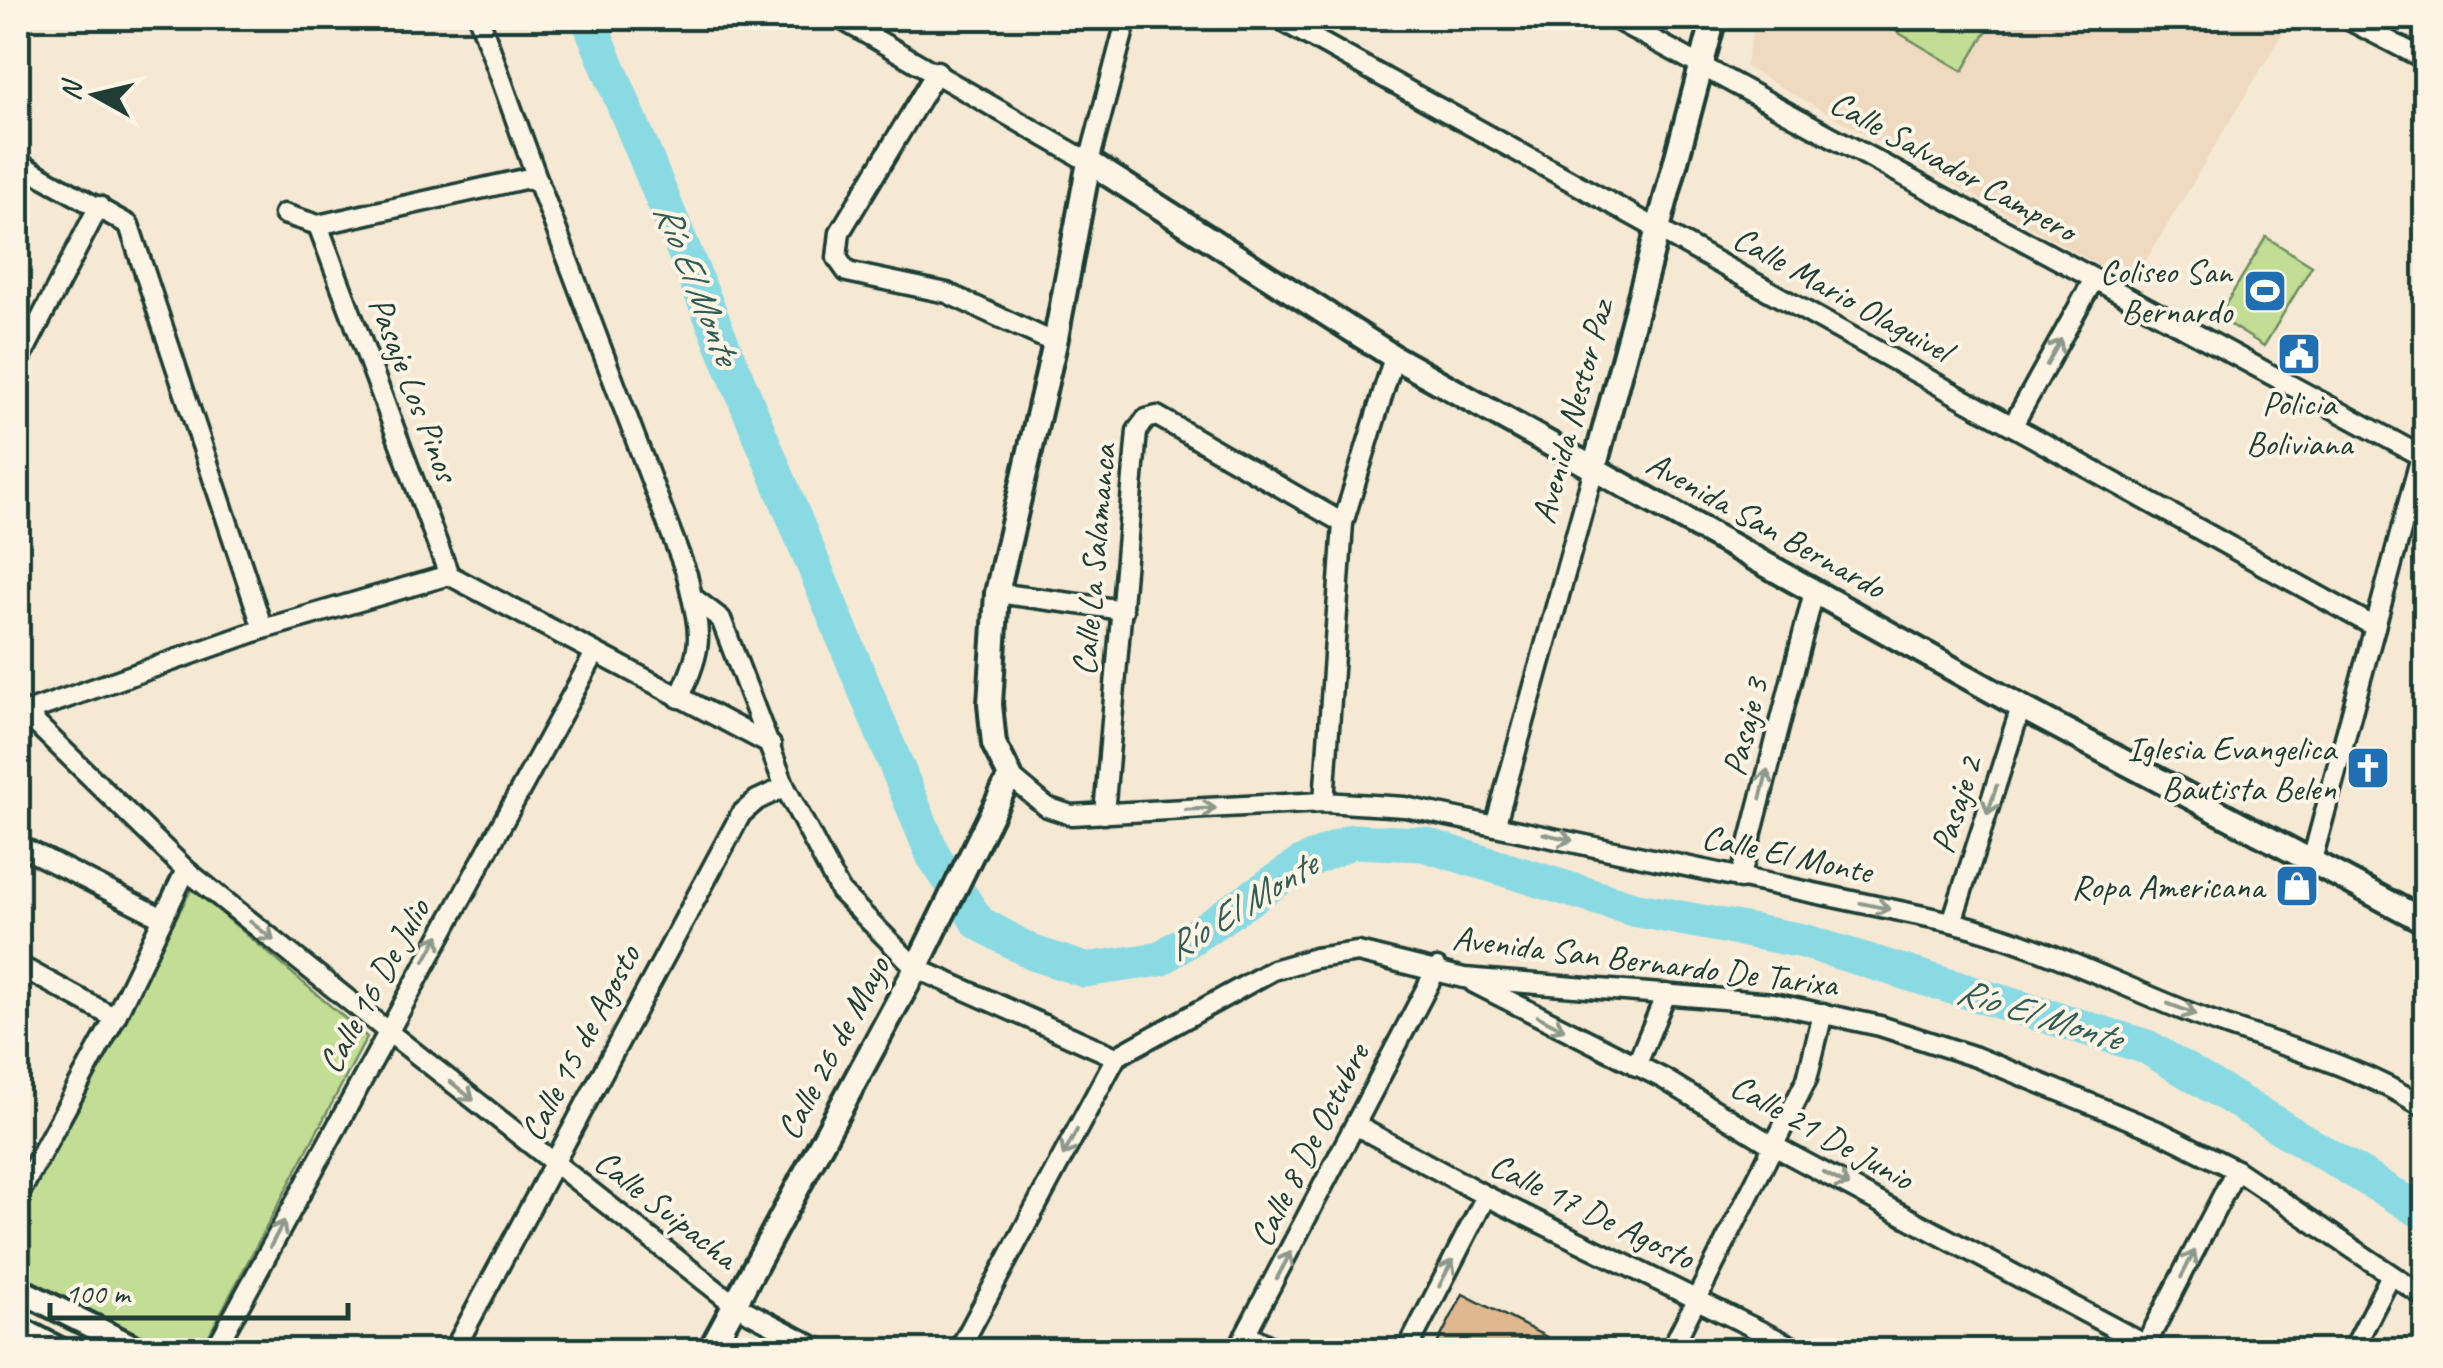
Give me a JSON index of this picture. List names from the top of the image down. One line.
{"streets":{"street":["Calle Salvador Campero","Calle Mario Olaguivel","Pasaje Los Pinos","Avenida Nestor Paz","Avenida San Bernardo","Calle La Salamanca","Pasaje 3","Pasaje 2","Calle El Monte","Avenida San Bernardo De Tarixa","Calle 16 De Julio","Calle 15 de Agosto","Calle 26 de Mayo","Calle 21 De Junio","Calle 8 De Octubre","Calle Suipacha","Calle 17 De Agosto"]},"crossings":[["Calle Salvador Campero","Avenida Nestor Paz"],["Calle Mario Olaguivel","Avenida Nestor Paz"],["Avenida Nestor Paz","Avenida San Bernardo"],["Avenida Nestor Paz","Calle El Monte"],["Avenida San Bernardo","Pasaje 3"],["Avenida San Bernardo","Pasaje 2"],["Calle La Salamanca","Calle El Monte"],["Pasaje 3","Calle El Monte"],["Pasaje 2","Calle El Monte"],["Avenida San Bernardo De Tarixa","Calle 21 De Junio"],["Avenida San Bernardo De Tarixa","Calle 8 De Octubre"],["Calle 16 De Julio","Calle Suipacha"],["Calle 15 de Agosto","Calle Suipacha"],["Calle 26 de Mayo","Calle Suipacha"],["Calle 8 De Octubre","Calle 17 De Agosto"]],"one_way":["Pasaje 3","Pasaje 2","Calle El Monte","Calle 16 De Julio","Calle 21 De Junio","Calle Suipacha"],"water":["Río El Monte"],"places":{"sports":["Coliseo San Bernardo"],"public building":["Policia Boliviana"],"church":["Iglesia Evangelica Bautista Belen"],"shop":["Ropa Americana"]},"scale_bar":"100 m","north":"left"}
